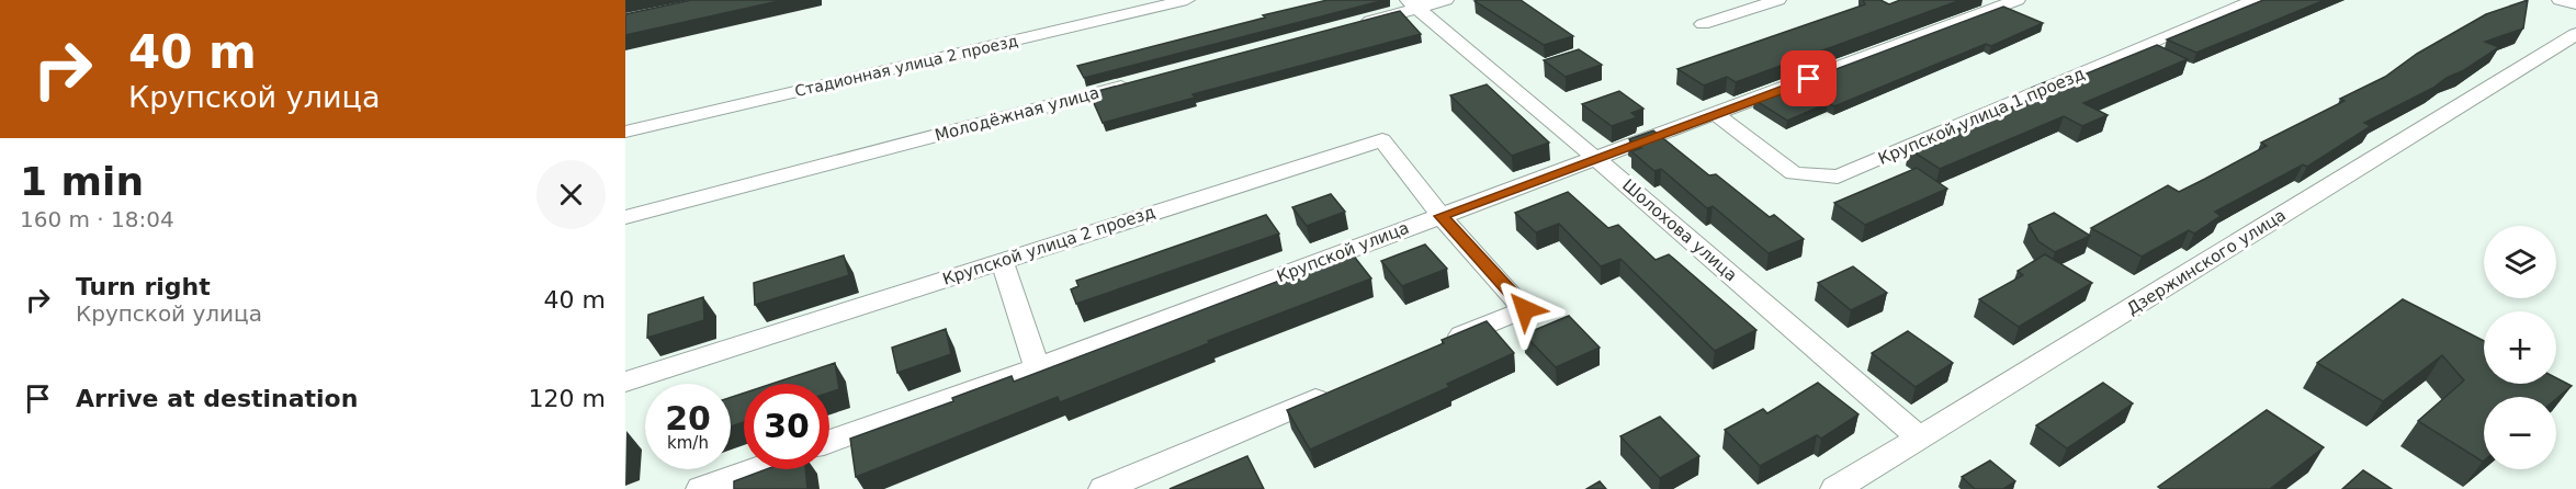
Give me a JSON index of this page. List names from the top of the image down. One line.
{"streets":{"street":["Стадионная улица 2 проезд","Молодёжная улица","Крупской улица 1 проезд","Шолохова улица","Крупской улица 2 проезд","Крупской улица","Дзержинского улица"]},"crossings":[["Крупской улица 1 проезд","Крупской улица"],["Шолохова улица","Крупской улица"],["Шолохова улица","Дзержинского улица"],["Крупской улица 2 проезд","Крупской улица"]],"page":{"turn":["40 m","Крупской улица"],"heading":["1 min","160 m · 18:04"],"map_buttons":["+","−"],"list":[{"name":"Turn right","note":"Крупской улица","value":"40 m"},{"name":"Arrive at destination","value":"120 m"}],"speed":"20 km/h","limit":"30"}}
